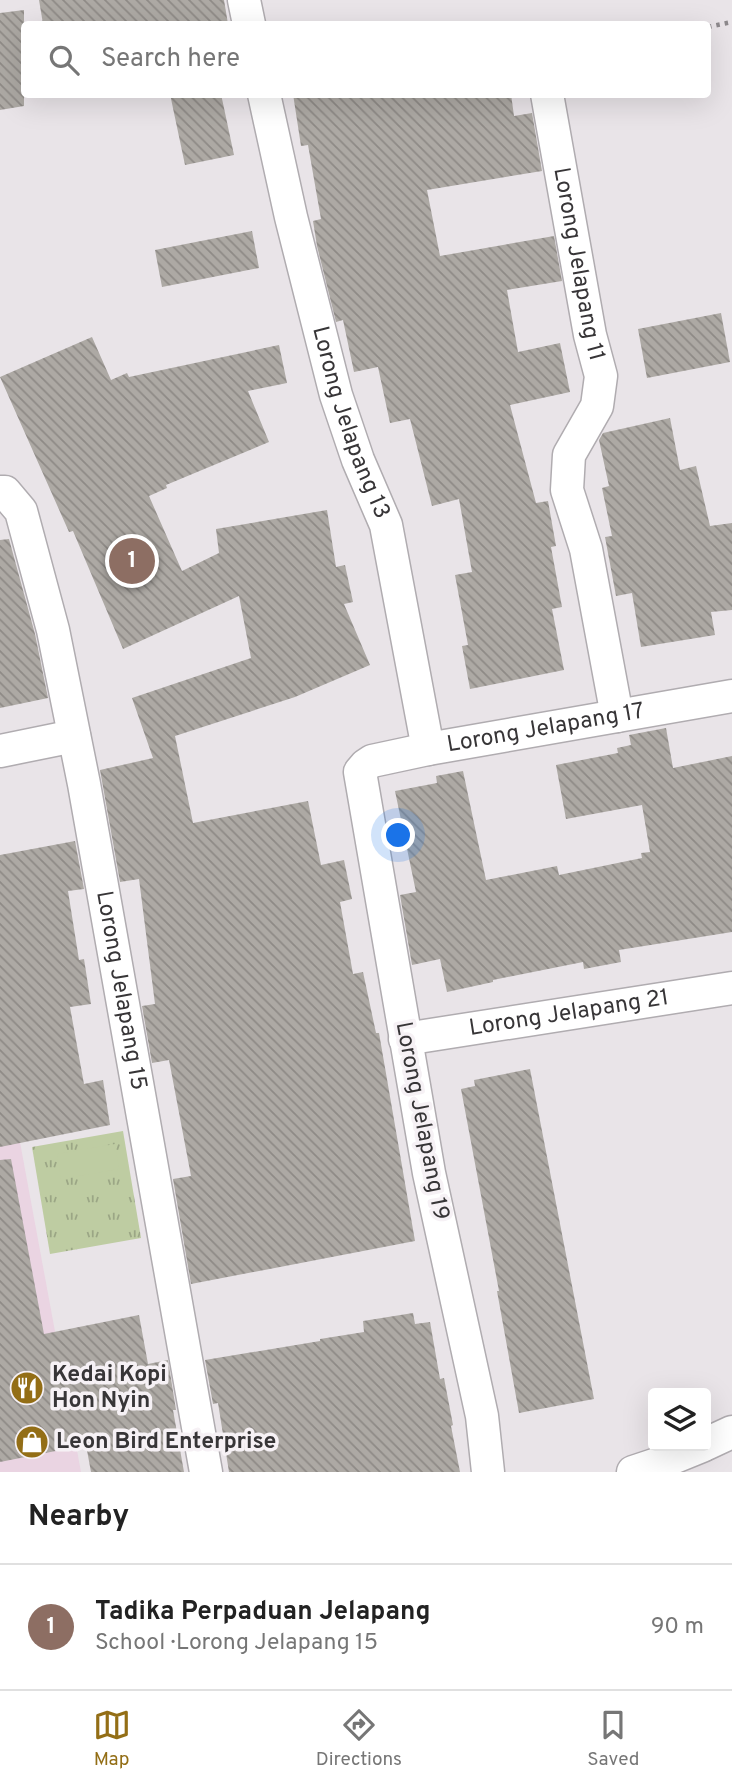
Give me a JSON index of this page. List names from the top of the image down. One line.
{"streets":{"street":["Lorong Jelapang 11","Lorong Jelapang 13","Lorong Jelapang 17","Lorong Jelapang 15","Lorong Jelapang 21","Lorong Jelapang 19"]},"crossings":[["Lorong Jelapang 11","Lorong Jelapang 17"],["Lorong Jelapang 13","Lorong Jelapang 17"],["Lorong Jelapang 17","Lorong Jelapang 19"],["Lorong Jelapang 21","Lorong Jelapang 19"]],"places":{"restaurant":["Kedai Kopi Hon Nyin"],"shop":["Leon Bird Enterprise"]},"page":{"search":"Search here","pins":"1","heading":"Nearby","list":[{"mark":"1","name":"Tadika Perpaduan Jelapang","note":"School · Lorong Jelapang 15","value":"90 m"}],"nav":["Map","Directions","Saved"]}}
